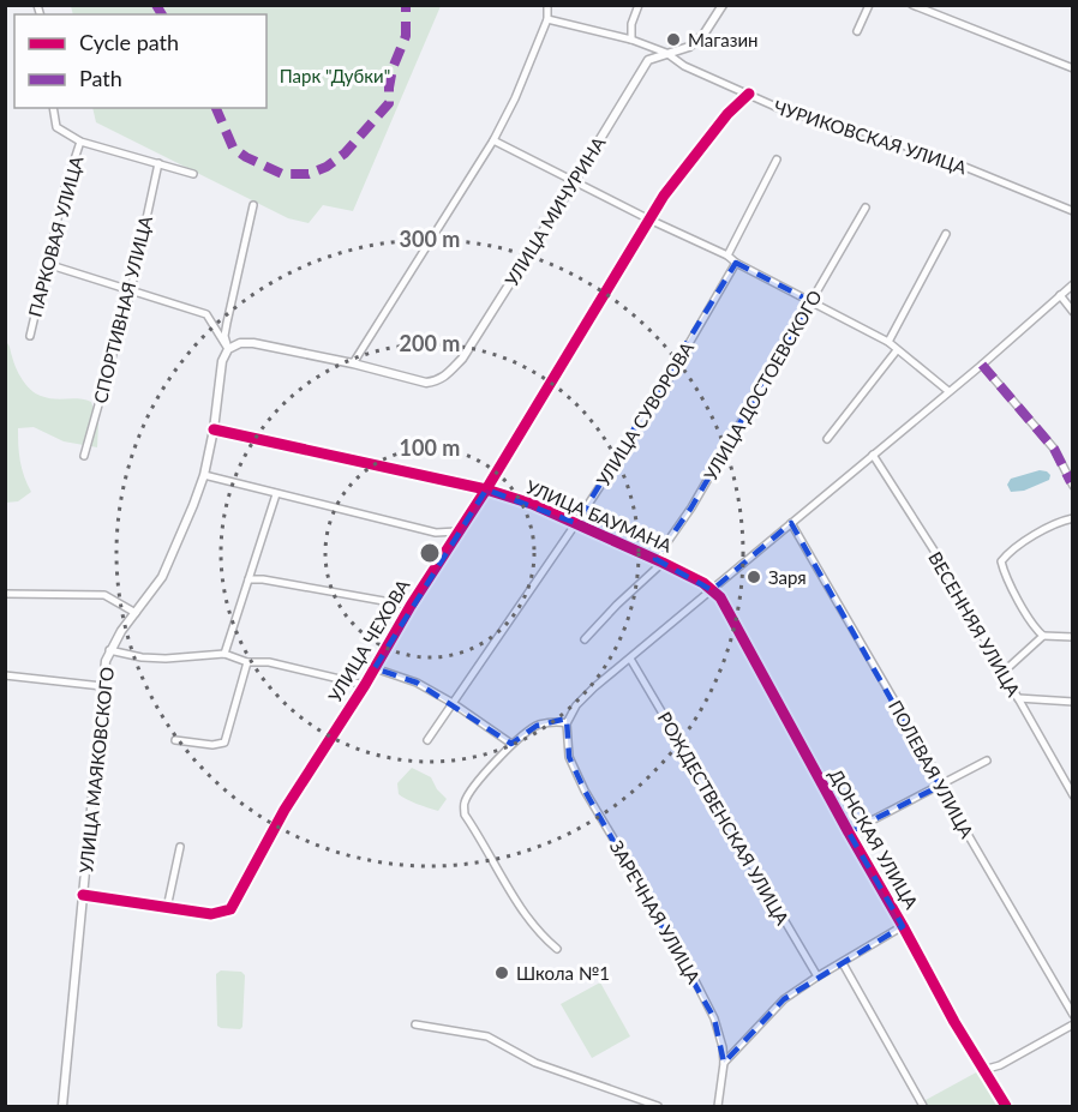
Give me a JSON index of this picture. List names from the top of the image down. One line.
{"streets":{"street":["ЧУРИКОВСКАЯ УЛИЦА","УЛИЦА МИЧУРИНА","ПАРКОВАЯ УЛИЦА","СПОРТИВНАЯ УЛИЦА","УЛИЦА ДОСТОЕВСКОГО","УЛИЦА СУВОРОВА","УЛИЦА БАУМАНА","ВЕСЕННЯЯ УЛИЦА","УЛИЦА ЧЕХОВА","ПОЛЕВАЯ УЛИЦА","УЛИЦА МАЯКОВСКОГО","РОЖДЕСТВЕНСКАЯ УЛИЦА","ДОНСКАЯ УЛИЦА","ЗАРЕЧНАЯ УЛИЦА"]},"crossings":[["ЧУРИКОВСКАЯ УЛИЦА","УЛИЦА МИЧУРИНА"],["ЧУРИКОВСКАЯ УЛИЦА","УЛИЦА ЧЕХОВА"],["УЛИЦА ДОСТОЕВСКОГО","УЛИЦА БАУМАНА"],["УЛИЦА СУВОРОВА","УЛИЦА БАУМАНА"],["УЛИЦА БАУМАНА","УЛИЦА ЧЕХОВА"],["УЛИЦА БАУМАНА","УЛИЦА МАЯКОВСКОГО"],["УЛИЦА БАУМАНА","ДОНСКАЯ УЛИЦА"],["УЛИЦА ЧЕХОВА","УЛИЦА МАЯКОВСКОГО"]],"parks":["Парк \"Дубки\""],"places":["Магазин","Заря","Школа №1"],"legend":["Cycle path","Path"],"rings":["300 m","200 m","100 m"]}
